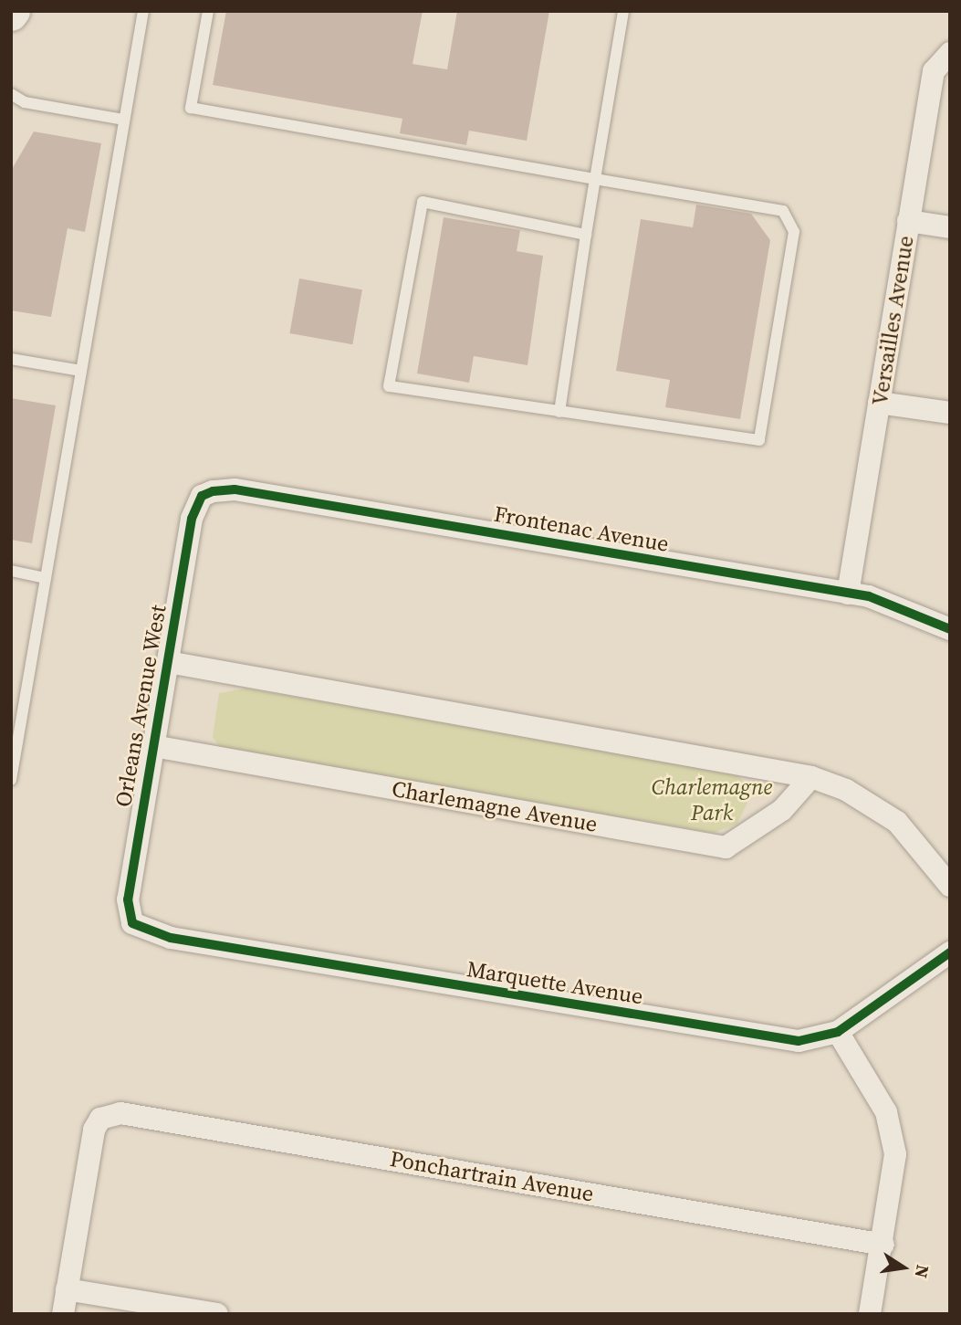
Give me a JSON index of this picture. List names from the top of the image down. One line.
{"streets":{"street":["Versailles Avenue","Frontenac Avenue","Orleans Avenue West","Charlemagne Avenue","Marquette Avenue","Ponchartrain Avenue"]},"crossings":[["Versailles Avenue","Frontenac Avenue"],["Frontenac Avenue","Orleans Avenue West"],["Orleans Avenue West","Charlemagne Avenue"],["Orleans Avenue West","Marquette Avenue"]],"parks":["Charlemagne Park"],"north":"right"}
